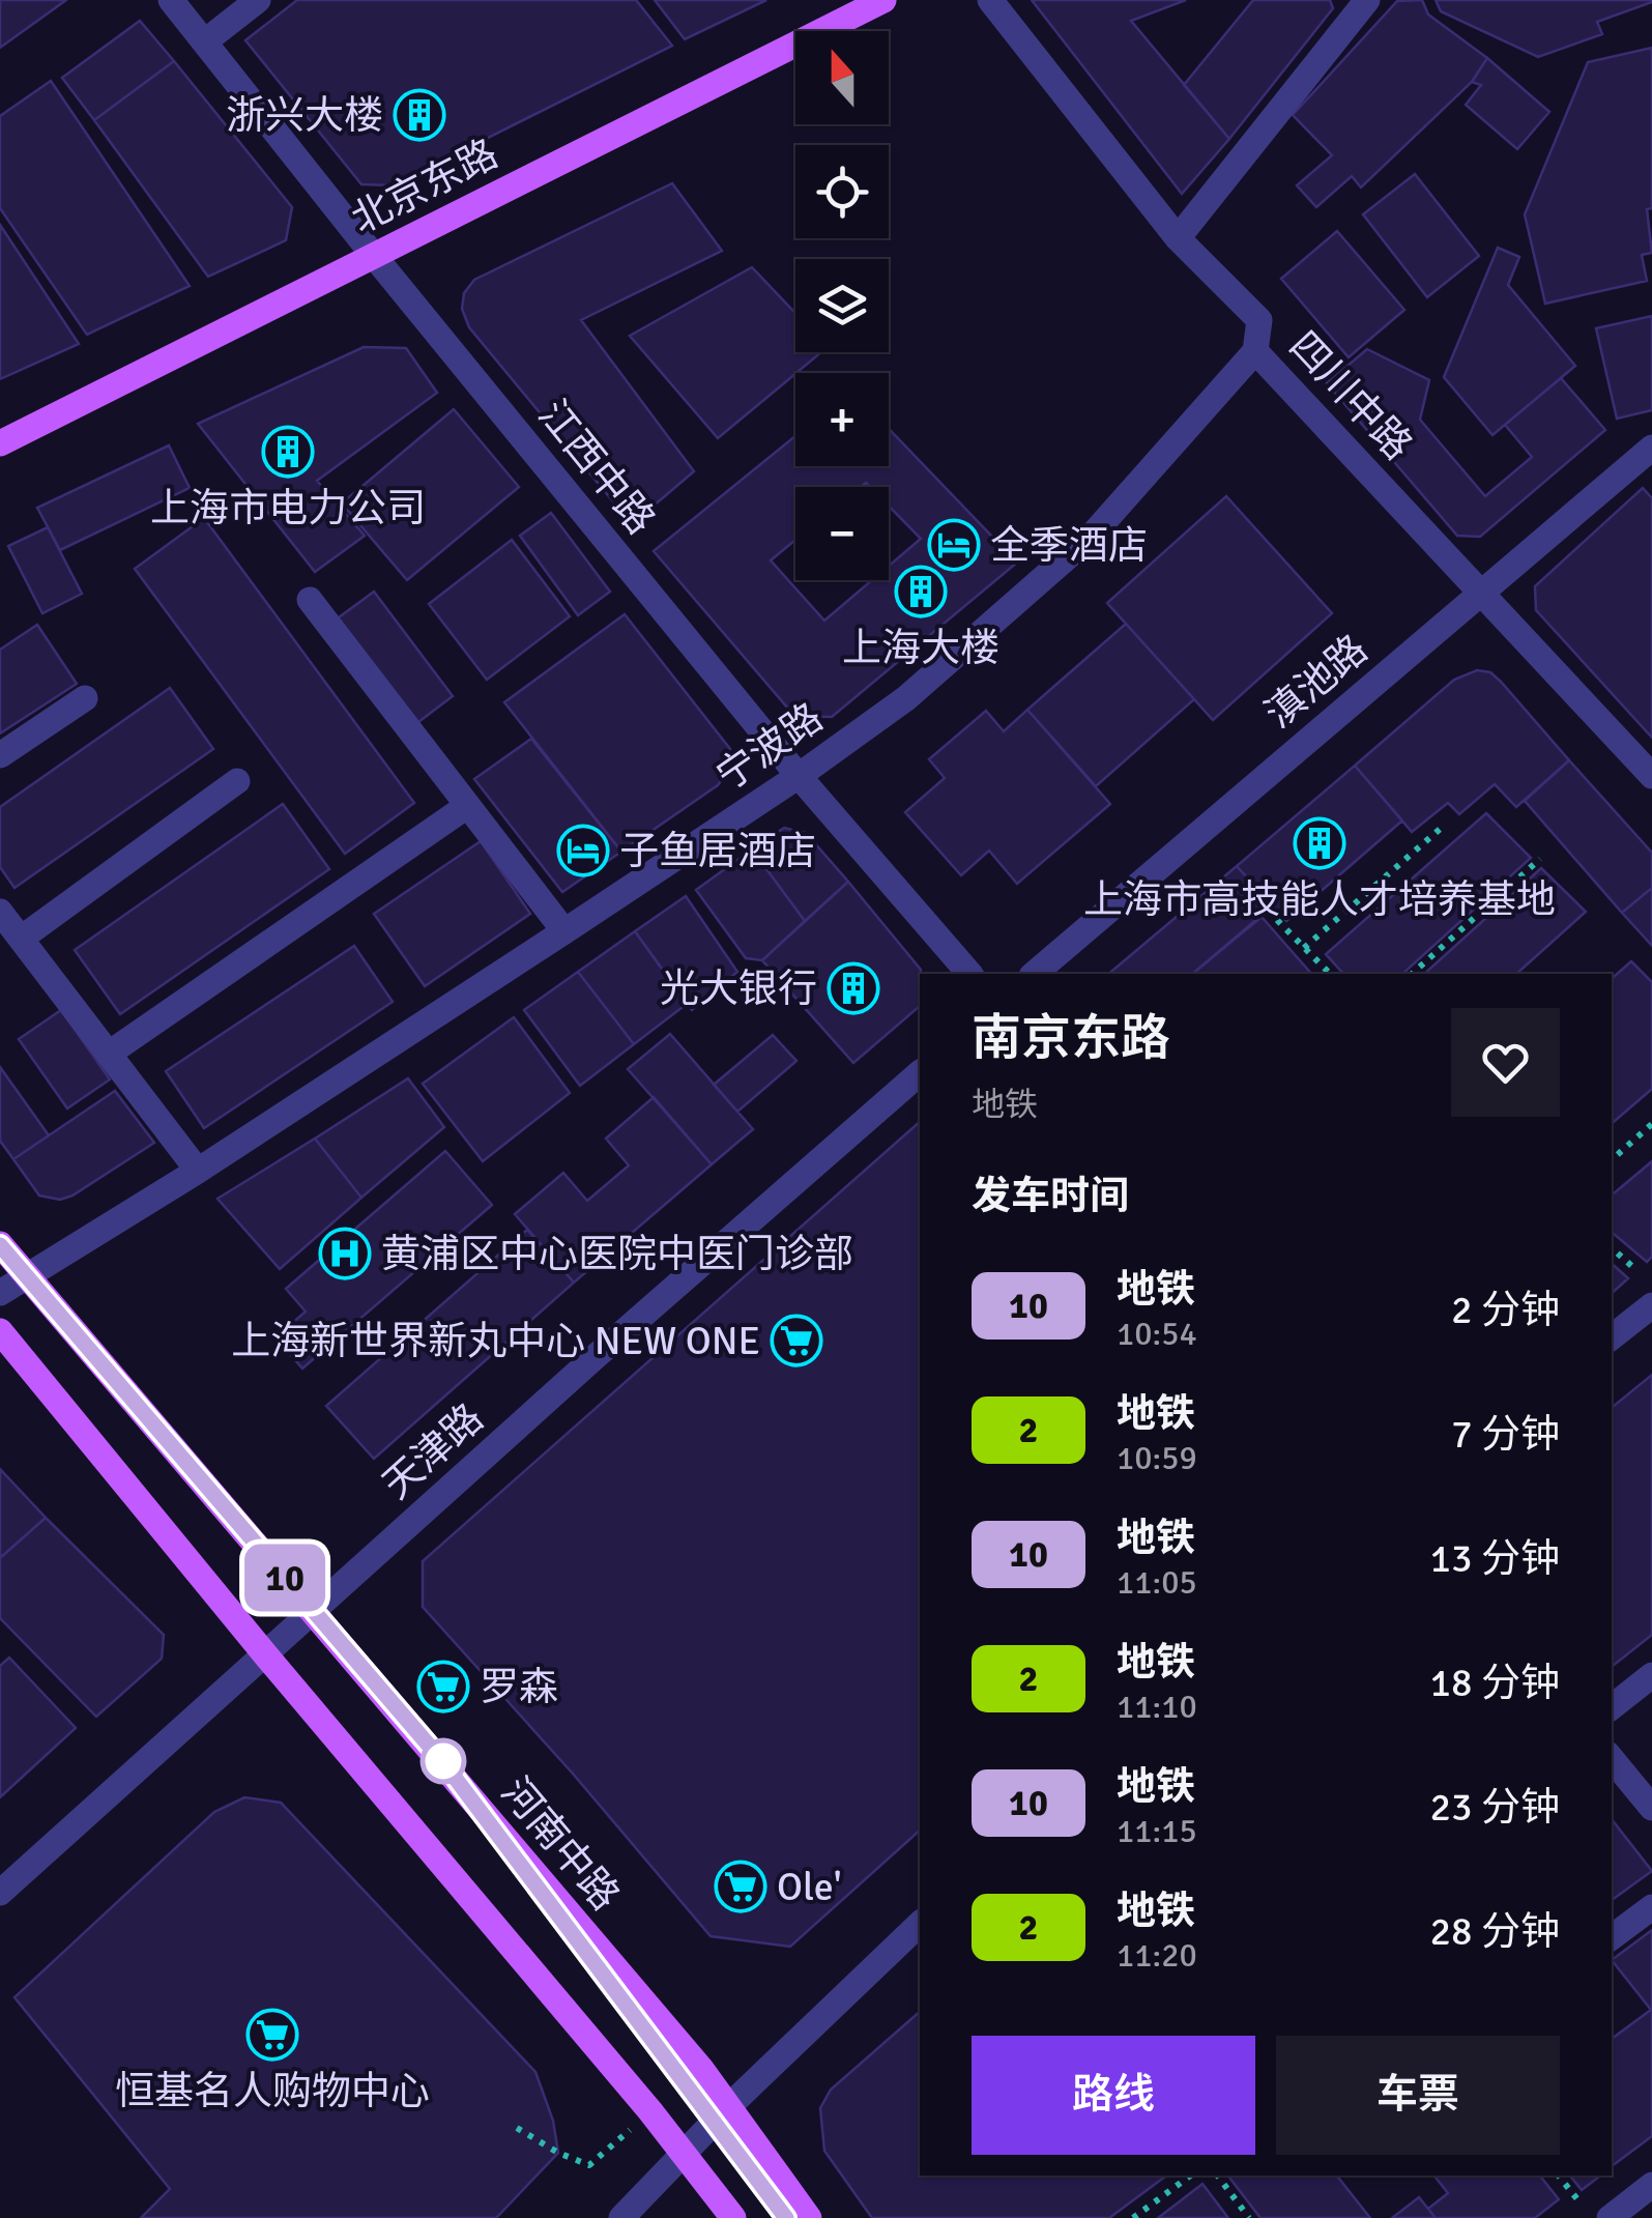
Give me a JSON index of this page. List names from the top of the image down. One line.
{"streets":{"main road":["北京东路","河南中路"],"street":["四川中路","江西中路","滇池路","宁波路","天津路"]},"crossings":[["北京东路","江西中路"],["四川中路","滇池路"],["四川中路","宁波路"],["江西中路","宁波路"],["宁波路","河南中路"],["天津路","河南中路"]],"places":{"building":["浙兴大楼","上海市电力公司","上海大楼","上海市高技能人才培养基地","光大银行"],"hotel":["全季酒店","子鱼居酒店"],"hospital":["黄浦区中心医院中医门诊部"],"supermarket":["上海新世界新丸中心 NEW ONE","罗森","Ole'","恒基名人购物中心"]},"lines":["metro line 10"],"north":"top","page":{"on_map":"10","map_buttons":["+","−"],"heading":[["南京东路","地铁"],"发车时间"],"list":[{"mark":"10","name":"地铁","note":"10:54","value":"2 分钟"},{"mark":"2","name":"地铁","note":"10:59","value":"7 分钟"},{"mark":"10","name":"地铁","note":"11:05","value":"13 分钟"},{"mark":"2","name":"地铁","note":"11:10","value":"18 分钟"},{"mark":"10","name":"地铁","note":"11:15","value":"23 分钟"},{"mark":"2","name":"地铁","note":"11:20","value":"28 分钟"}],"buttons":["路线","车票"]}}
